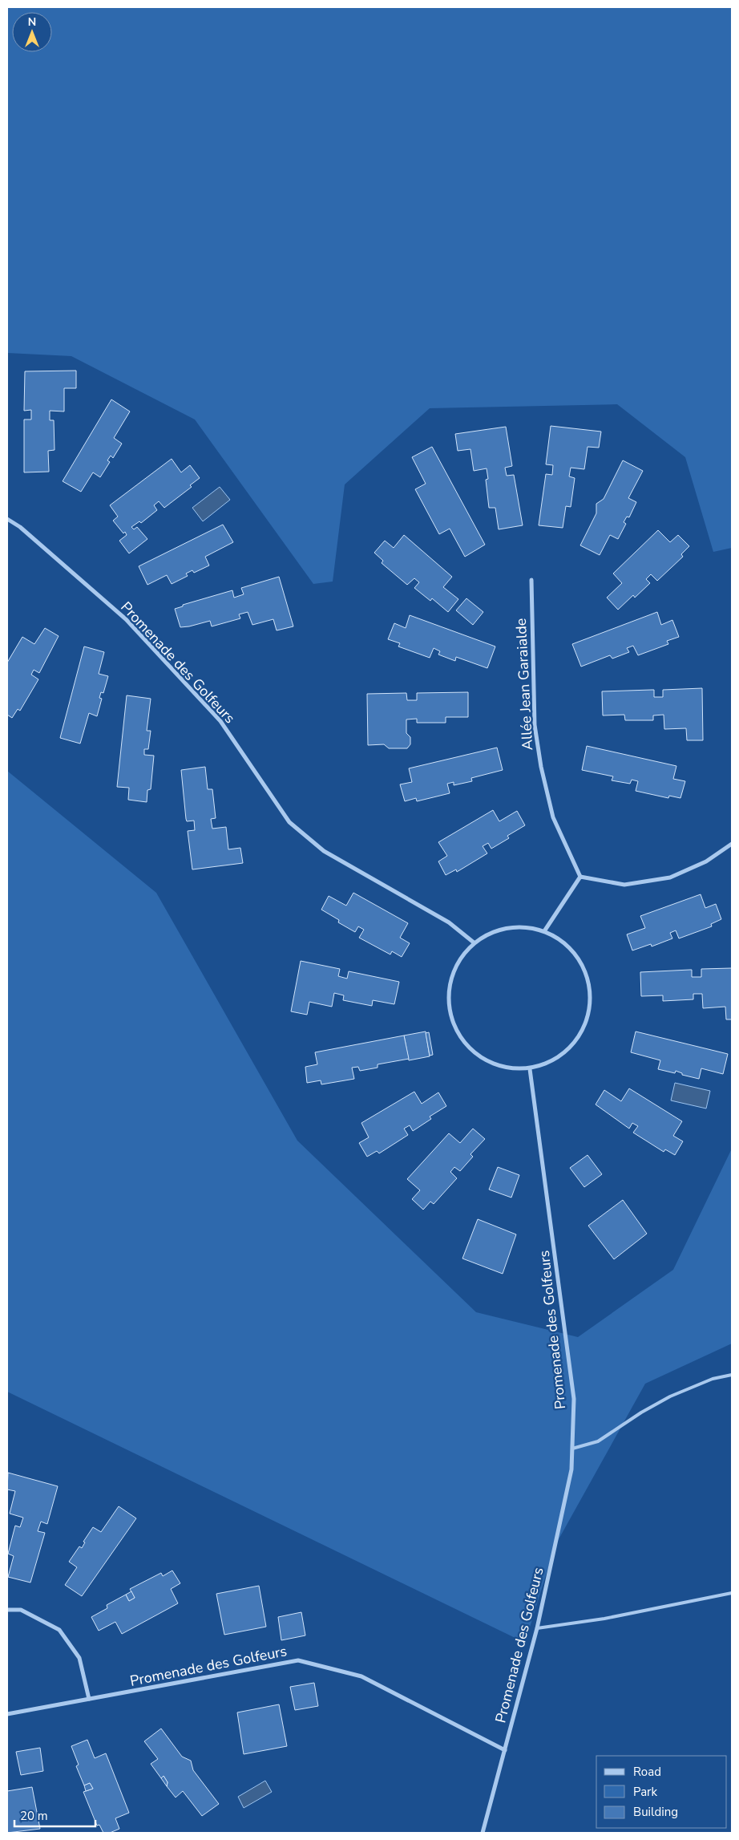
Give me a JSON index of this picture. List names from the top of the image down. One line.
{"streets":{"street":["Promenade des Golfeurs","Allée Jean Garaialde"]},"legend":["Road","Park","Building"],"scale_bar":"20 m","north":"top"}
